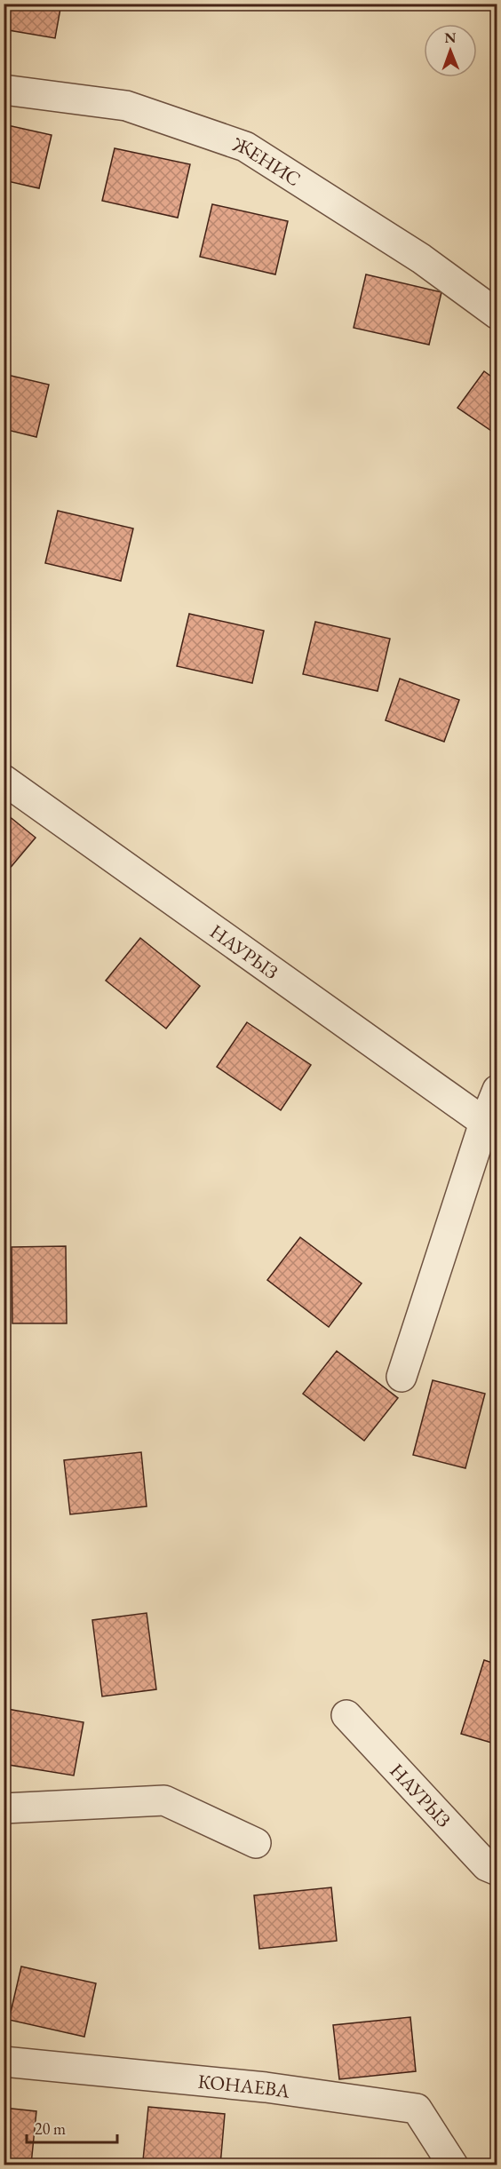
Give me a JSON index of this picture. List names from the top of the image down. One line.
{"streets":{"street":["ЖЕНИС","НАУРЫЗ","КОНАЕВА"]},"scale_bar":"20 m","north":"top"}
